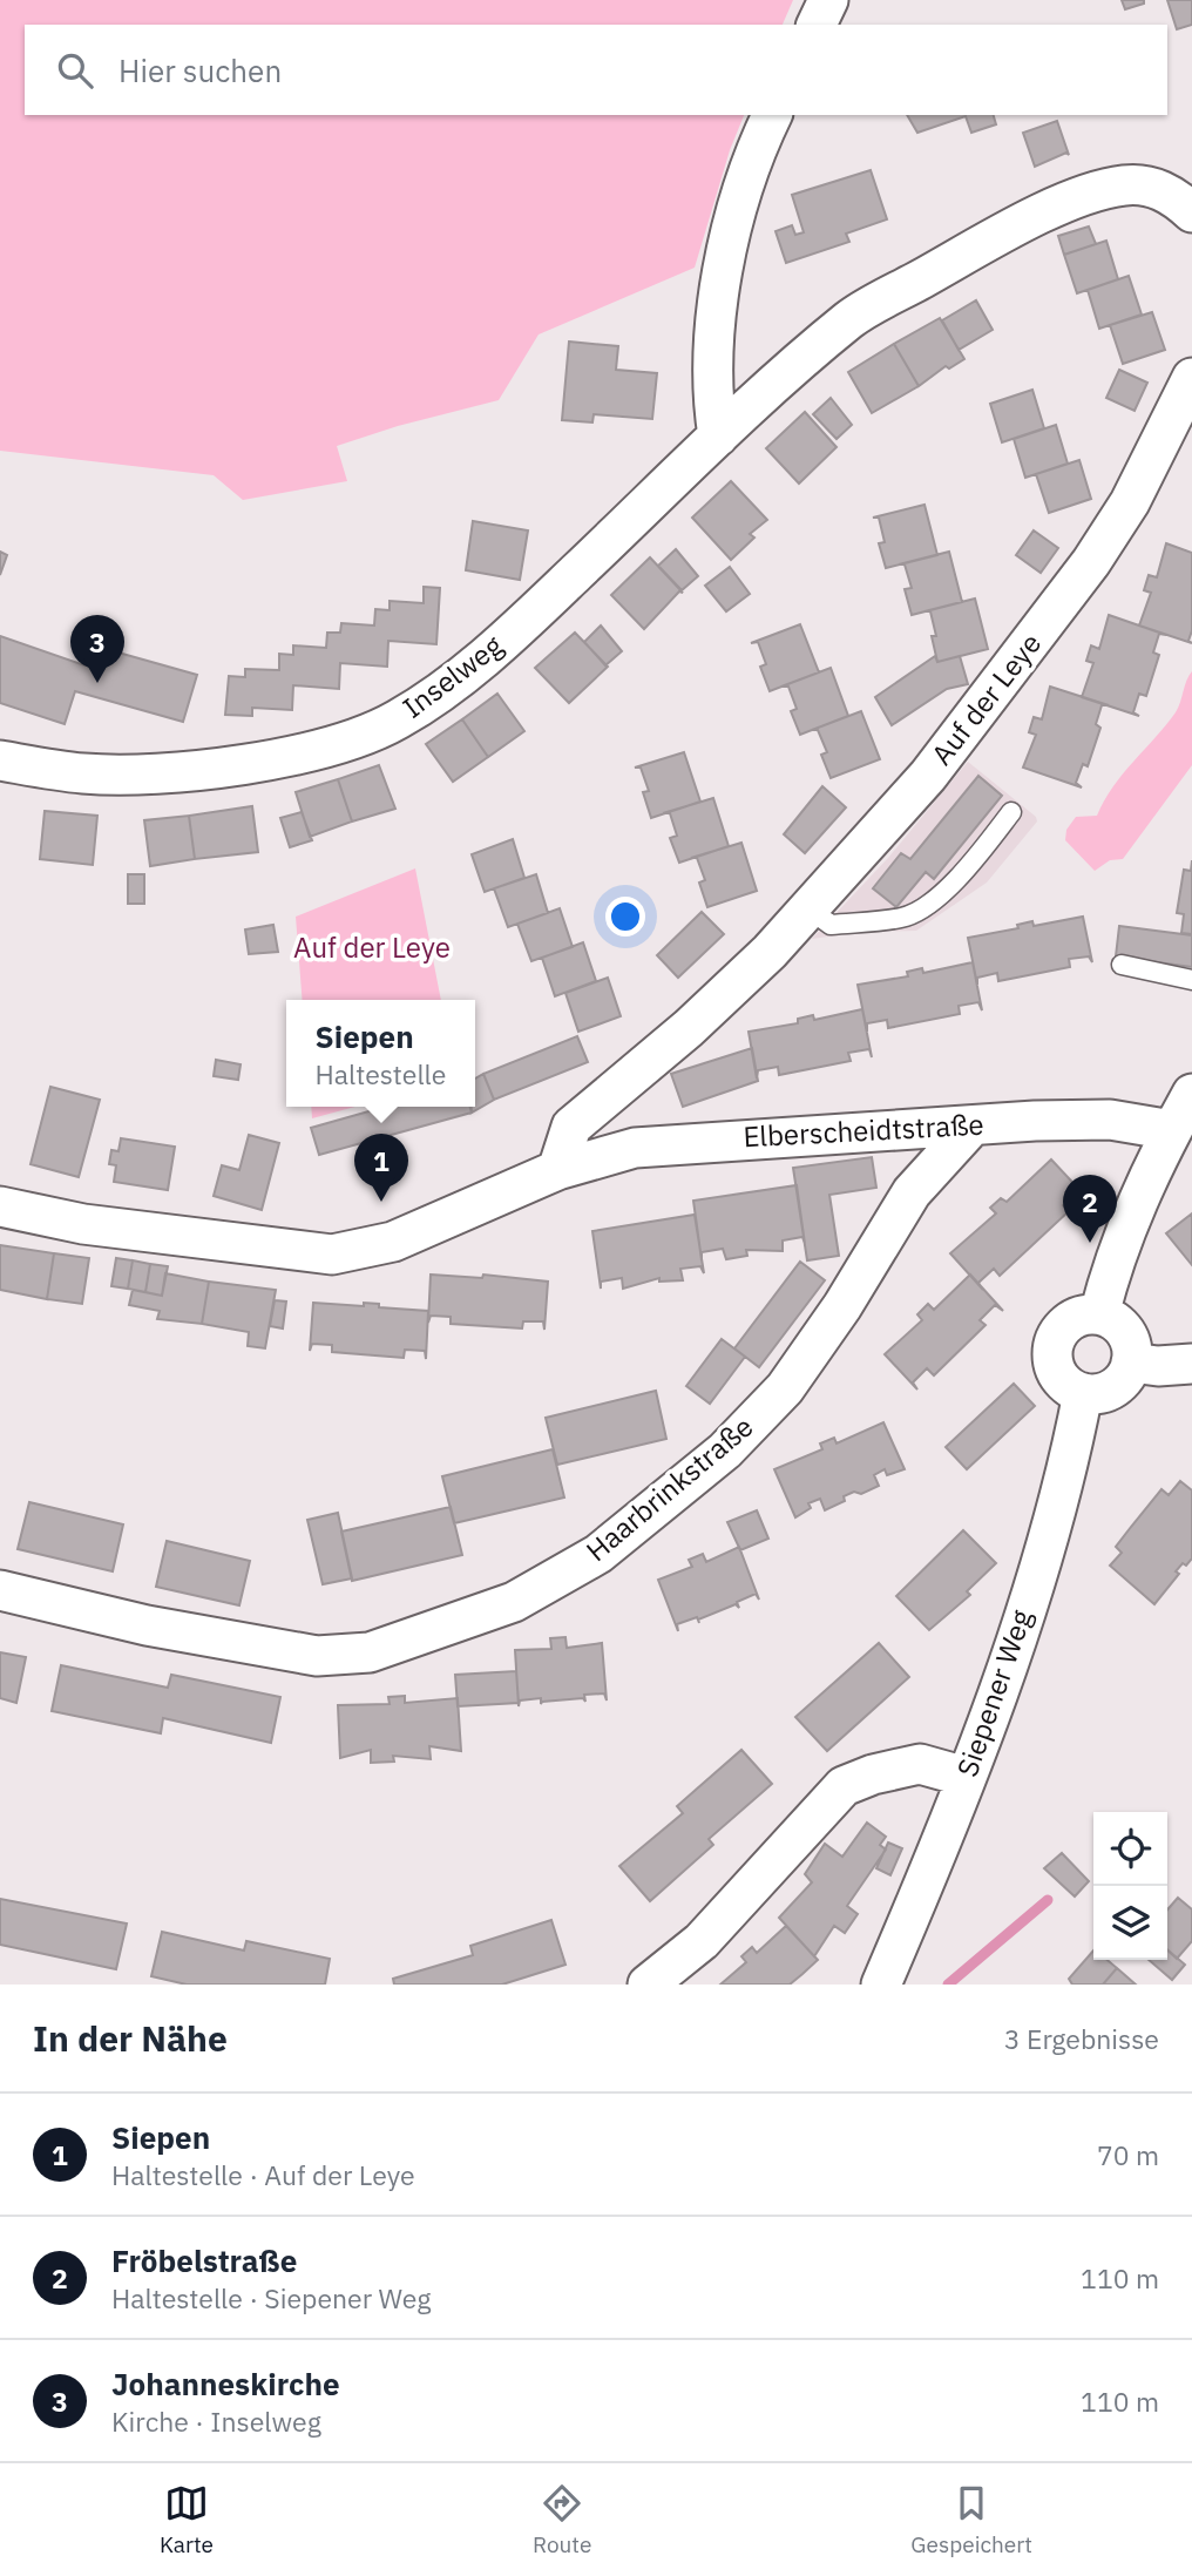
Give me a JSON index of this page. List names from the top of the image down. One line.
{"streets":{"street":["Inselweg","Auf der Leye","Elberscheidtstraße","Haarbrinkstraße","Siepener Weg"]},"crossings":[["Auf der Leye","Elberscheidtstraße"],["Elberscheidtstraße","Haarbrinkstraße"]],"parks":["Auf der Leye"],"page":{"search":"Hier suchen","pins":["3","1","2"],"popup":["Siepen","Haltestelle"],"heading":["In der Nähe","3 Ergebnisse"],"list":[{"mark":"1","name":"Siepen","note":"Haltestelle · Auf der Leye","value":"70 m"},{"mark":"2","name":"Fröbelstraße","note":"Haltestelle · Siepener Weg","value":"110 m"},{"mark":"3","name":"Johanneskirche","note":"Kirche · Inselweg","value":"110 m"}],"nav":["Karte","Route","Gespeichert"]}}
